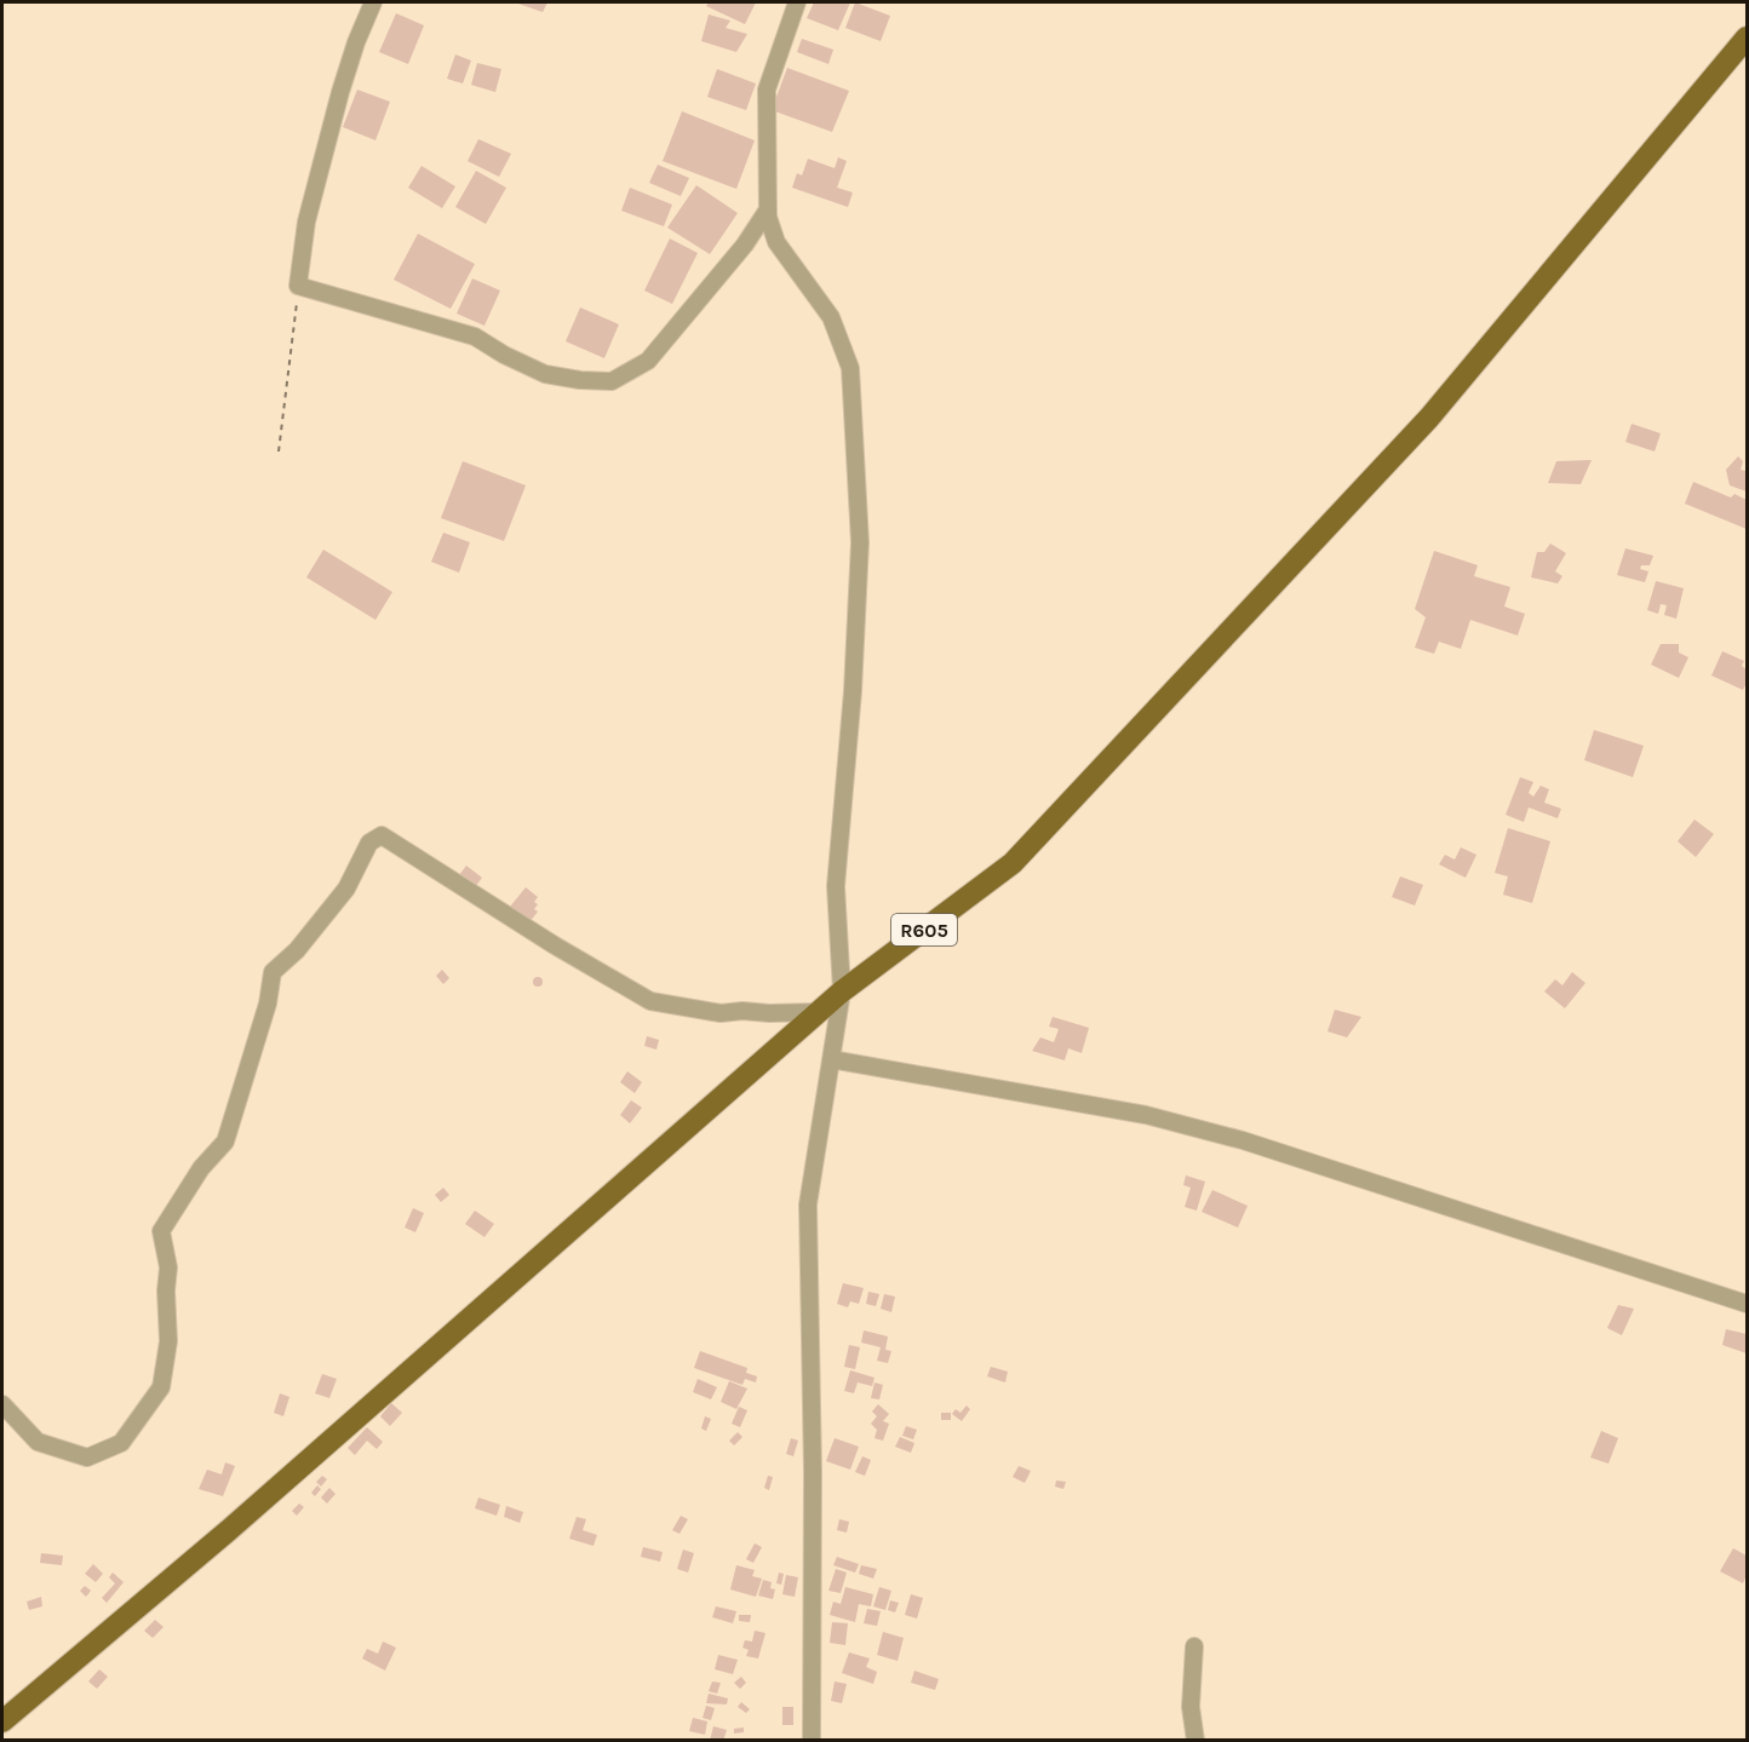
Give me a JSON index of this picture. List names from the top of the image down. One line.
{"streets":{"main road":["R605"]}}
